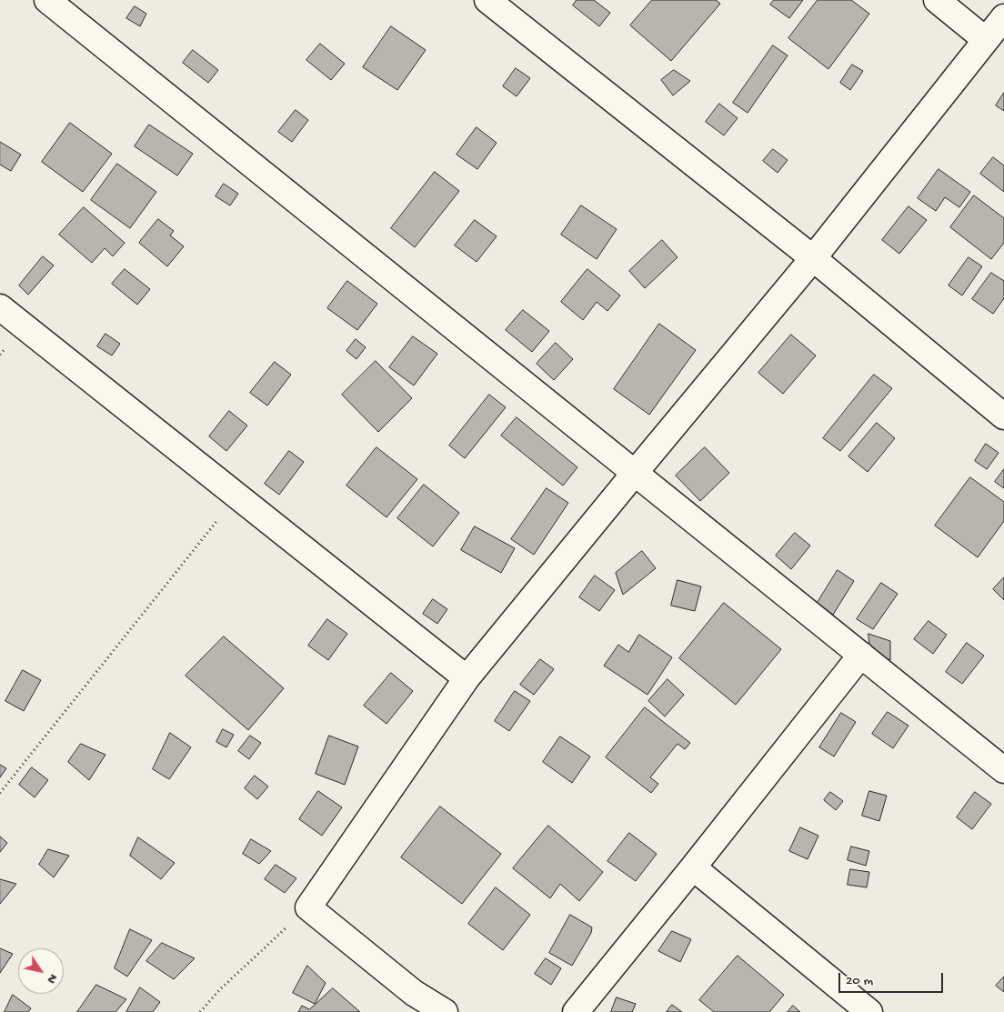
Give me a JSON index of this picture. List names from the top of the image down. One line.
{"scale_bar":"20 m","north":"bottom right"}
